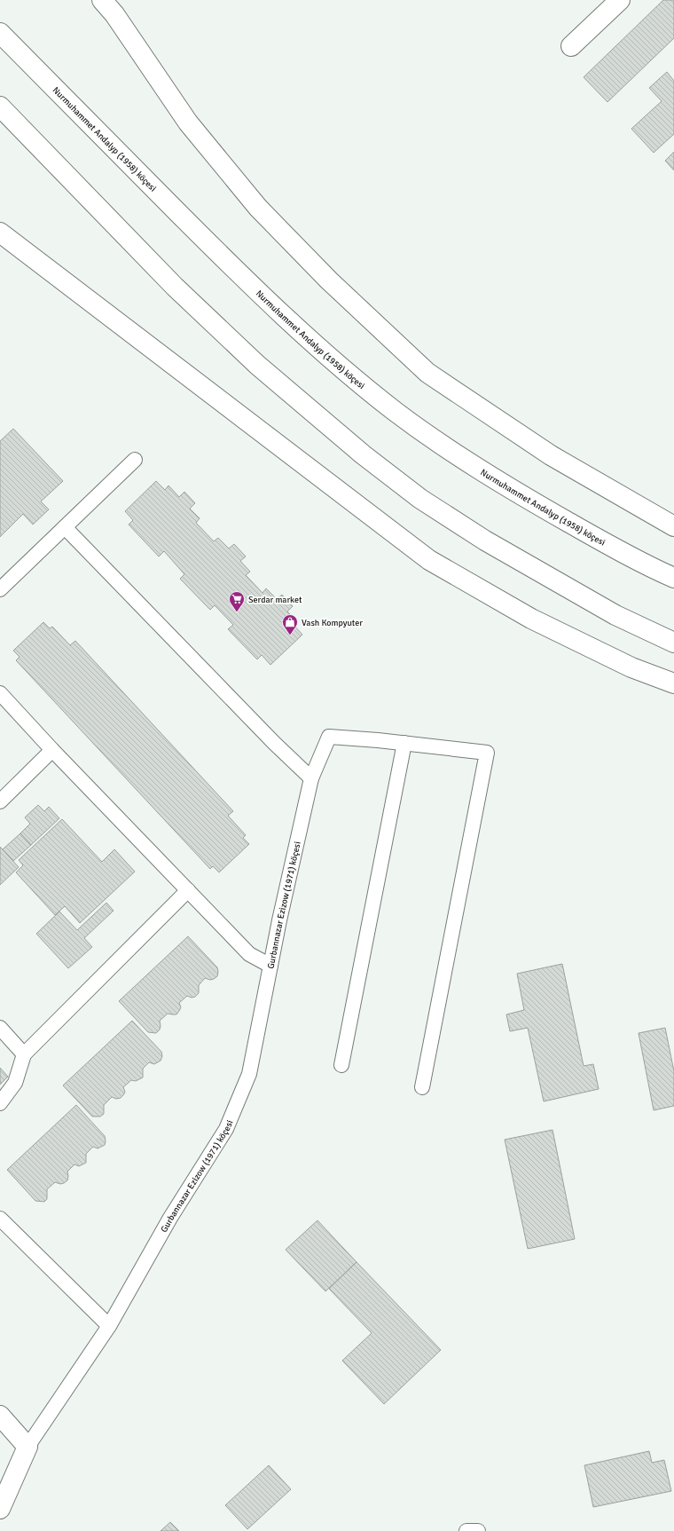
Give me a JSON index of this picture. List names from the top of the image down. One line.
{"streets":{"main road":["Nurmuhammet Andalyp (1958) köçesi","Gurbannazar Ezizow (1971) köçesi"]},"places":{"supermarket":["Serdar market"],"shop":["Vash Kompyuter"]}}
